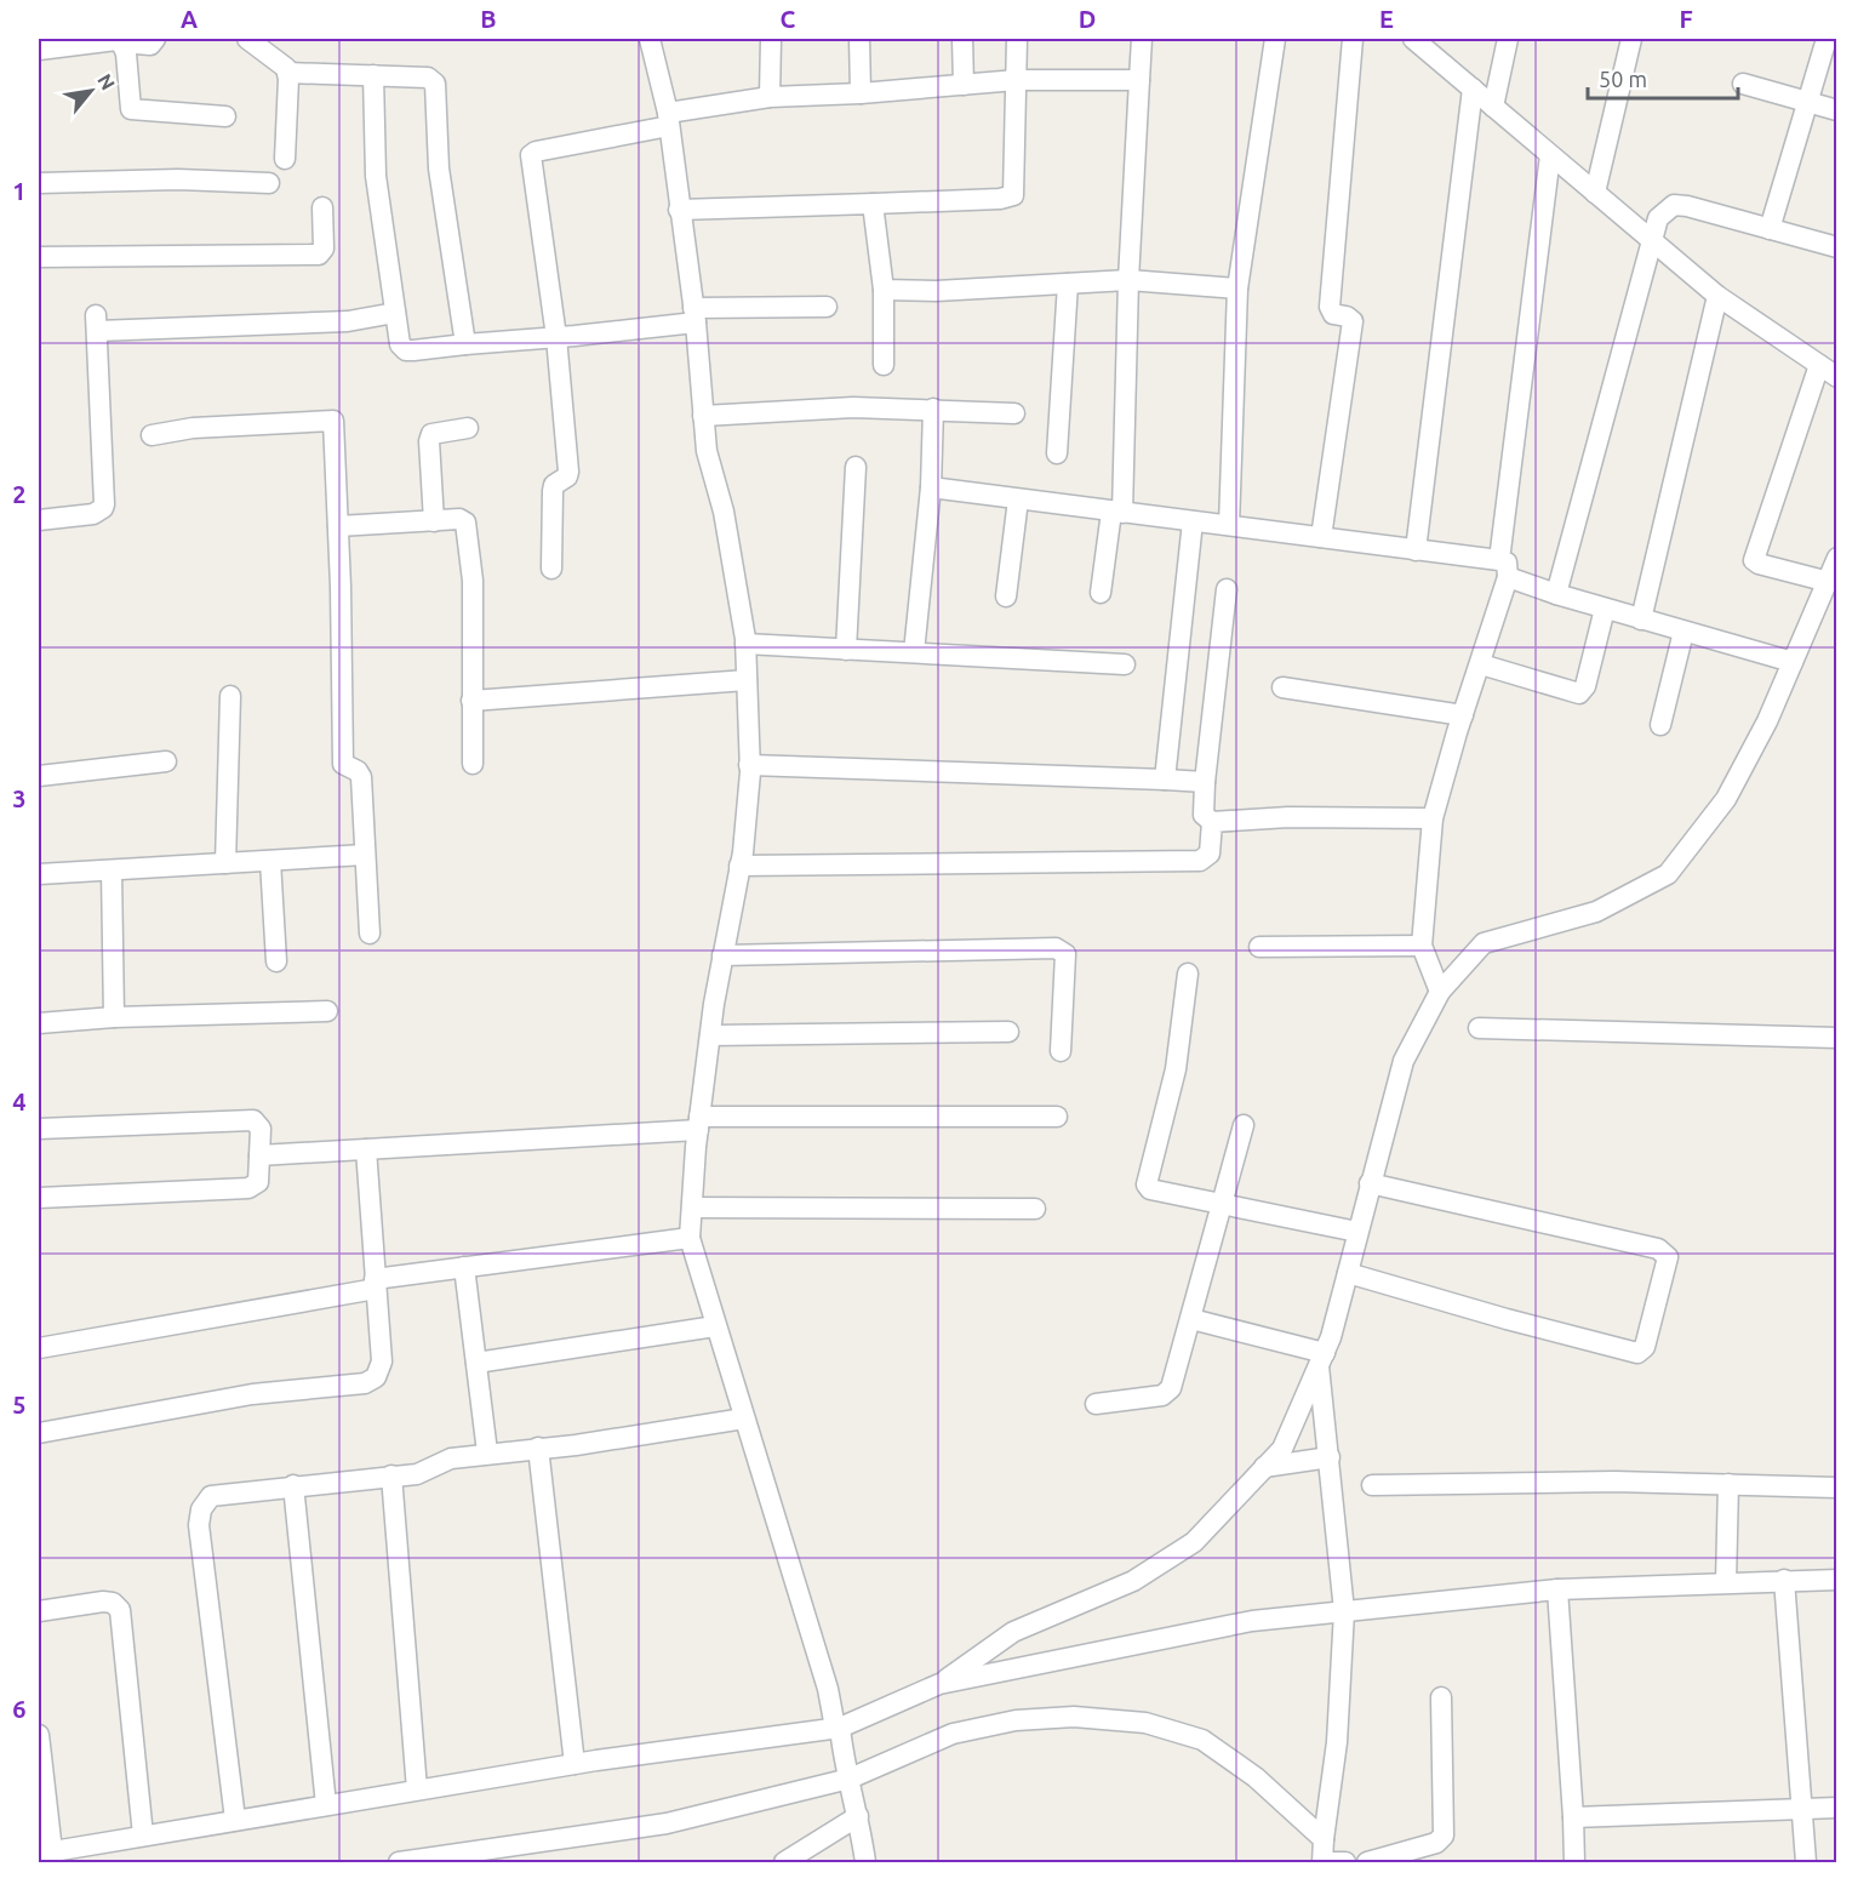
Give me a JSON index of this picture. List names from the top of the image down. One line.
{"scale_bar":"50 m","north":"top right","grid":{"columns":["A","B","C","D","E","F"],"rows":["1","2","3","4","5","6"]}}
